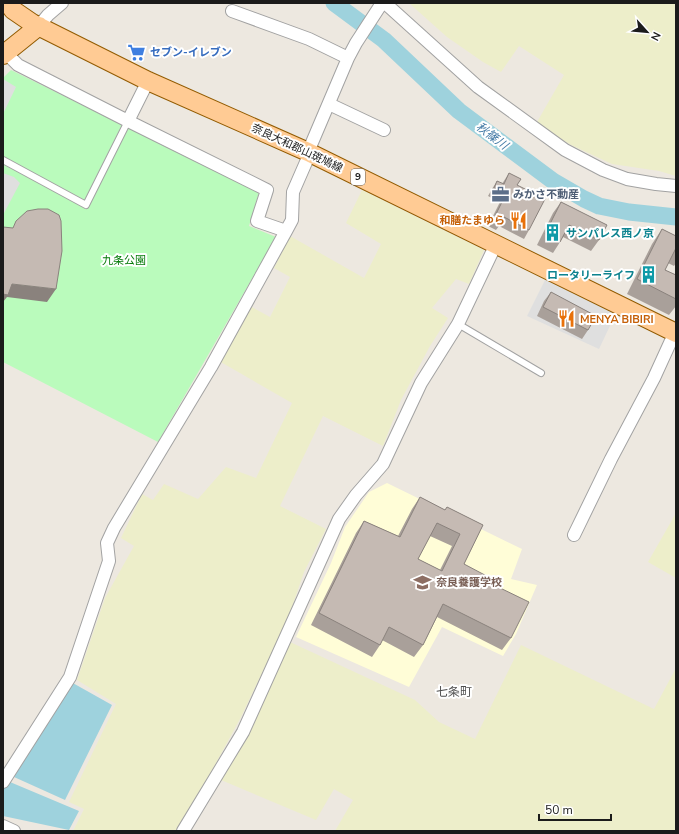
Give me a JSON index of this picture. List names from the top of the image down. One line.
{"streets":{"main road":["奈良大和郡山斑鳩線","9"]},"districts":["七条町"],"water":["秋篠川"],"parks":["九条公園"],"places":{"supermarket":["セブン-イレブン"],"office":["みかさ不動産"],"restaurant":["和膳たまゆら","MENYA BIBIRI"],"building":["サンパレス西ノ京","ロータリーライフ"],"school or university":["奈良養護学校"]},"scale_bar":"50 m","north":"bottom right"}
